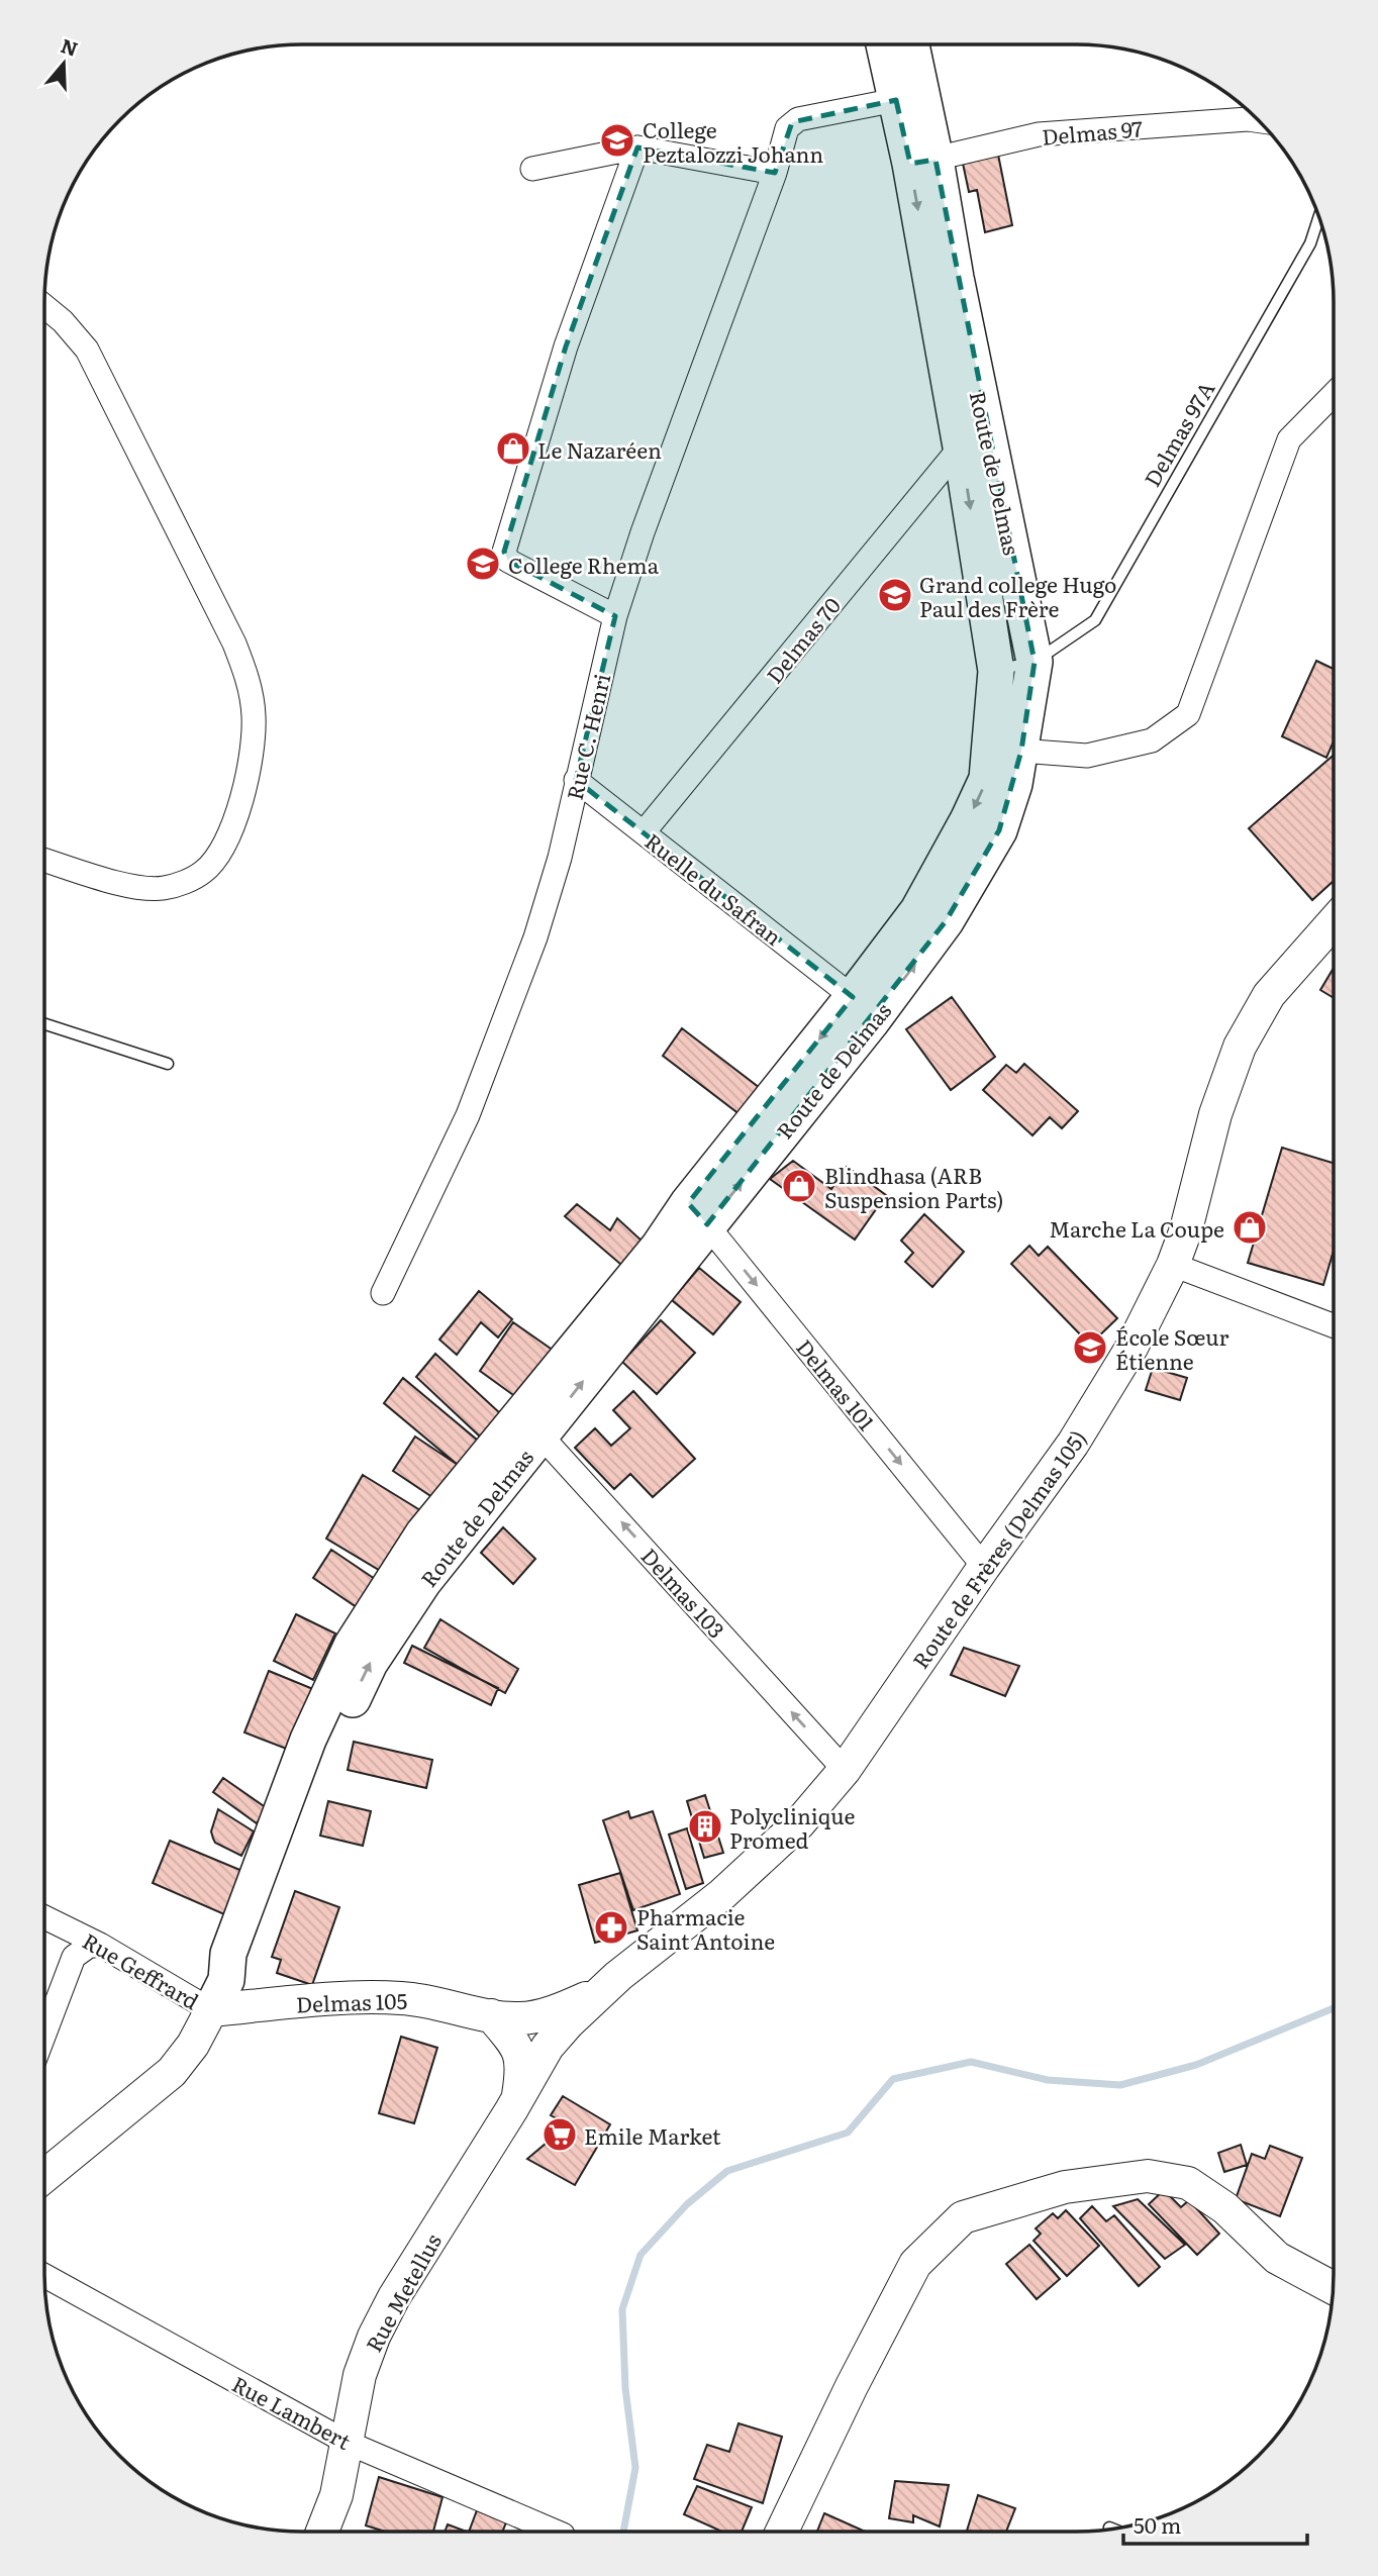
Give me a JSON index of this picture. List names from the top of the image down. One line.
{"streets":{"main road":["Route de Delmas","Route de Frères (Delmas 105)","Delmas 105","Rue Metellus"],"street":["Delmas 97","Delmas 70","Rue C. Henri","Ruelle du Safran","Delmas 101","Delmas 103","Rue Geffrard","Rue Lambert"],"lane":["Delmas 97A"]},"crossings":[["Delmas 97","Route de Delmas"],["Delmas 97A","Route de Delmas"],["Route de Delmas","Delmas 70"],["Route de Delmas","Rue C. Henri"],["Route de Delmas","Ruelle du Safran"],["Route de Delmas","Delmas 101"],["Route de Delmas","Delmas 103"],["Route de Delmas","Rue Geffrard"],["Route de Delmas","Delmas 105"],["Delmas 70","Ruelle du Safran"],["Rue C. Henri","Ruelle du Safran"],["Delmas 101","Route de Frères (Delmas 105)"],["Route de Frères (Delmas 105)","Delmas 103"],["Route de Frères (Delmas 105)","Delmas 105"],["Route de Frères (Delmas 105)","Rue Metellus"],["Rue Geffrard","Delmas 105"],["Rue Metellus","Rue Lambert"]],"one_way":["Delmas 101","Delmas 103"],"places":{"school or university":["College Peztalozzi Johann","College Rhema","Grand college Hugo Paul des Frère","École Sœur Étienne"],"shop":["Le Nazaréen","Blindhasa (ARB Suspension Parts)","Marche La Coupe"],"building":["Polyclinique Promed"],"pharmacy":["Pharmacie Saint Antoine"],"supermarket":["Emile Market"]},"scale_bar":"50 m","north":"top"}
